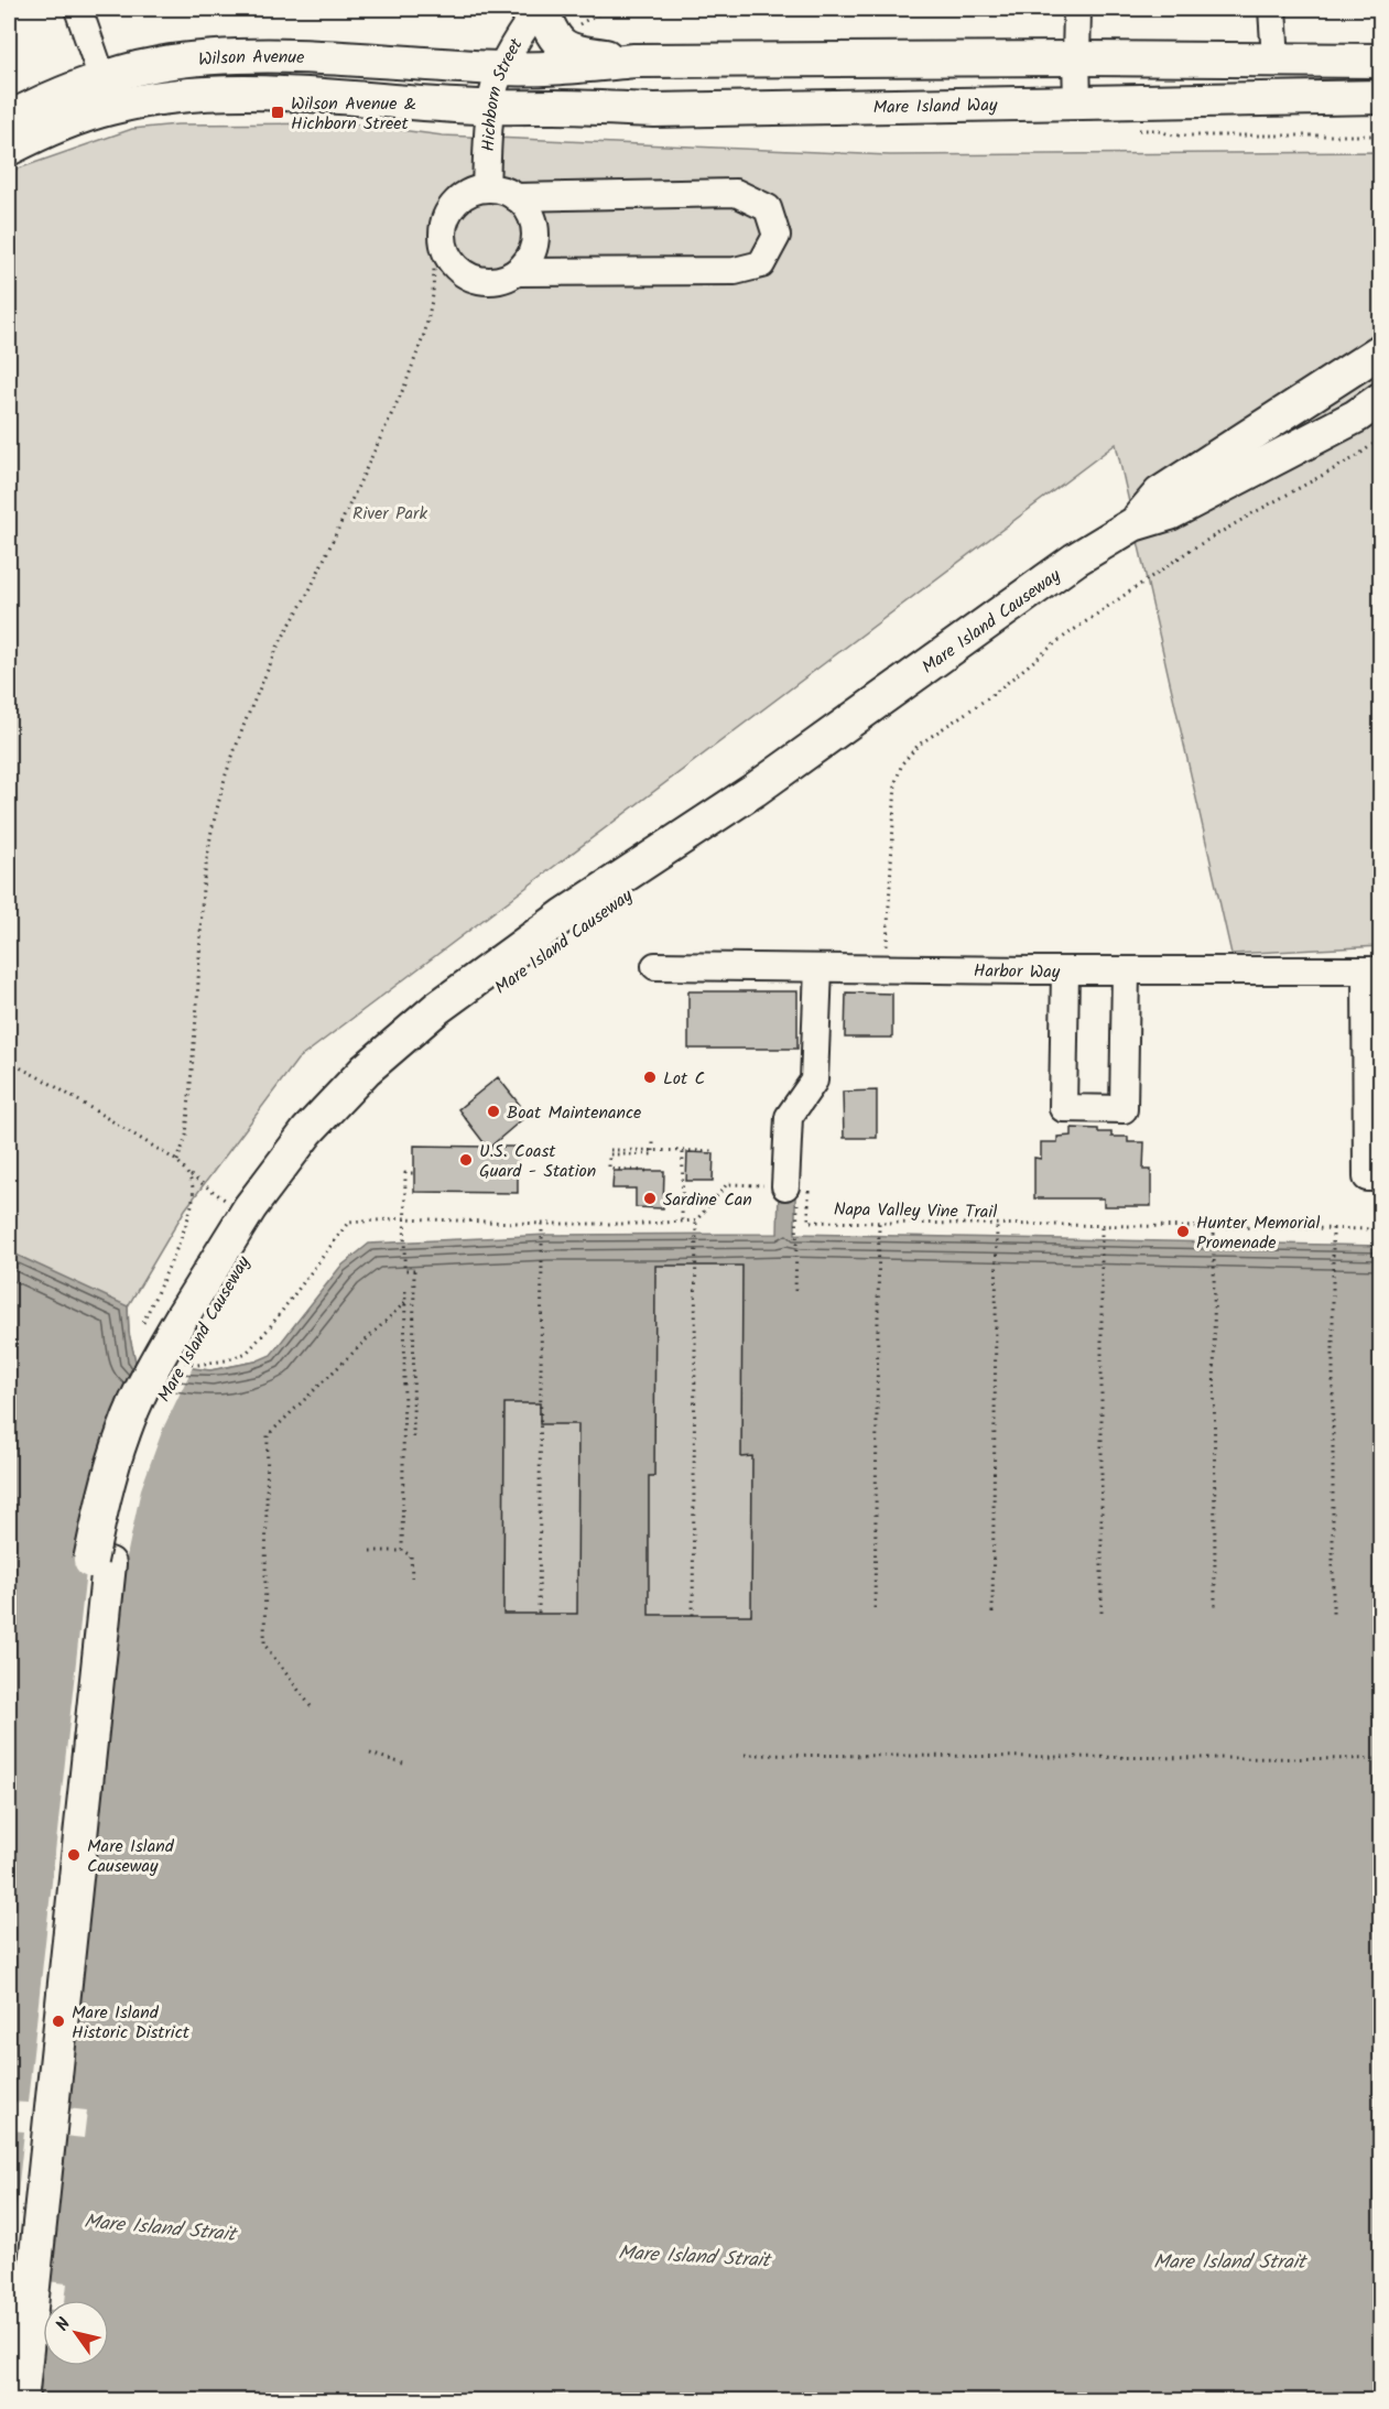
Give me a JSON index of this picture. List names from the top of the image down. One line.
{"streets":{"main road":["Wilson Avenue","Mare Island Way","Mare Island Causeway"],"street":["Hichborn Street","Harbor Way"],"path":["Napa Valley Vine Trail"]},"crossings":[["Wilson Avenue","Hichborn Street"],["Wilson Avenue","Mare Island Way"],["Hichborn Street","Mare Island Way"]],"water":["Mare Island Strait"],"parks":["River Park"],"places":{"transit":["Wilson Avenue & Hichborn Street"],"other":["Lot C","Boat Maintenance","U.S. Coast Guard - Station","Sardine Can","Hunter Memorial Promenade","Mare Island Causeway","Mare Island Historic District"]},"north":"top left"}
